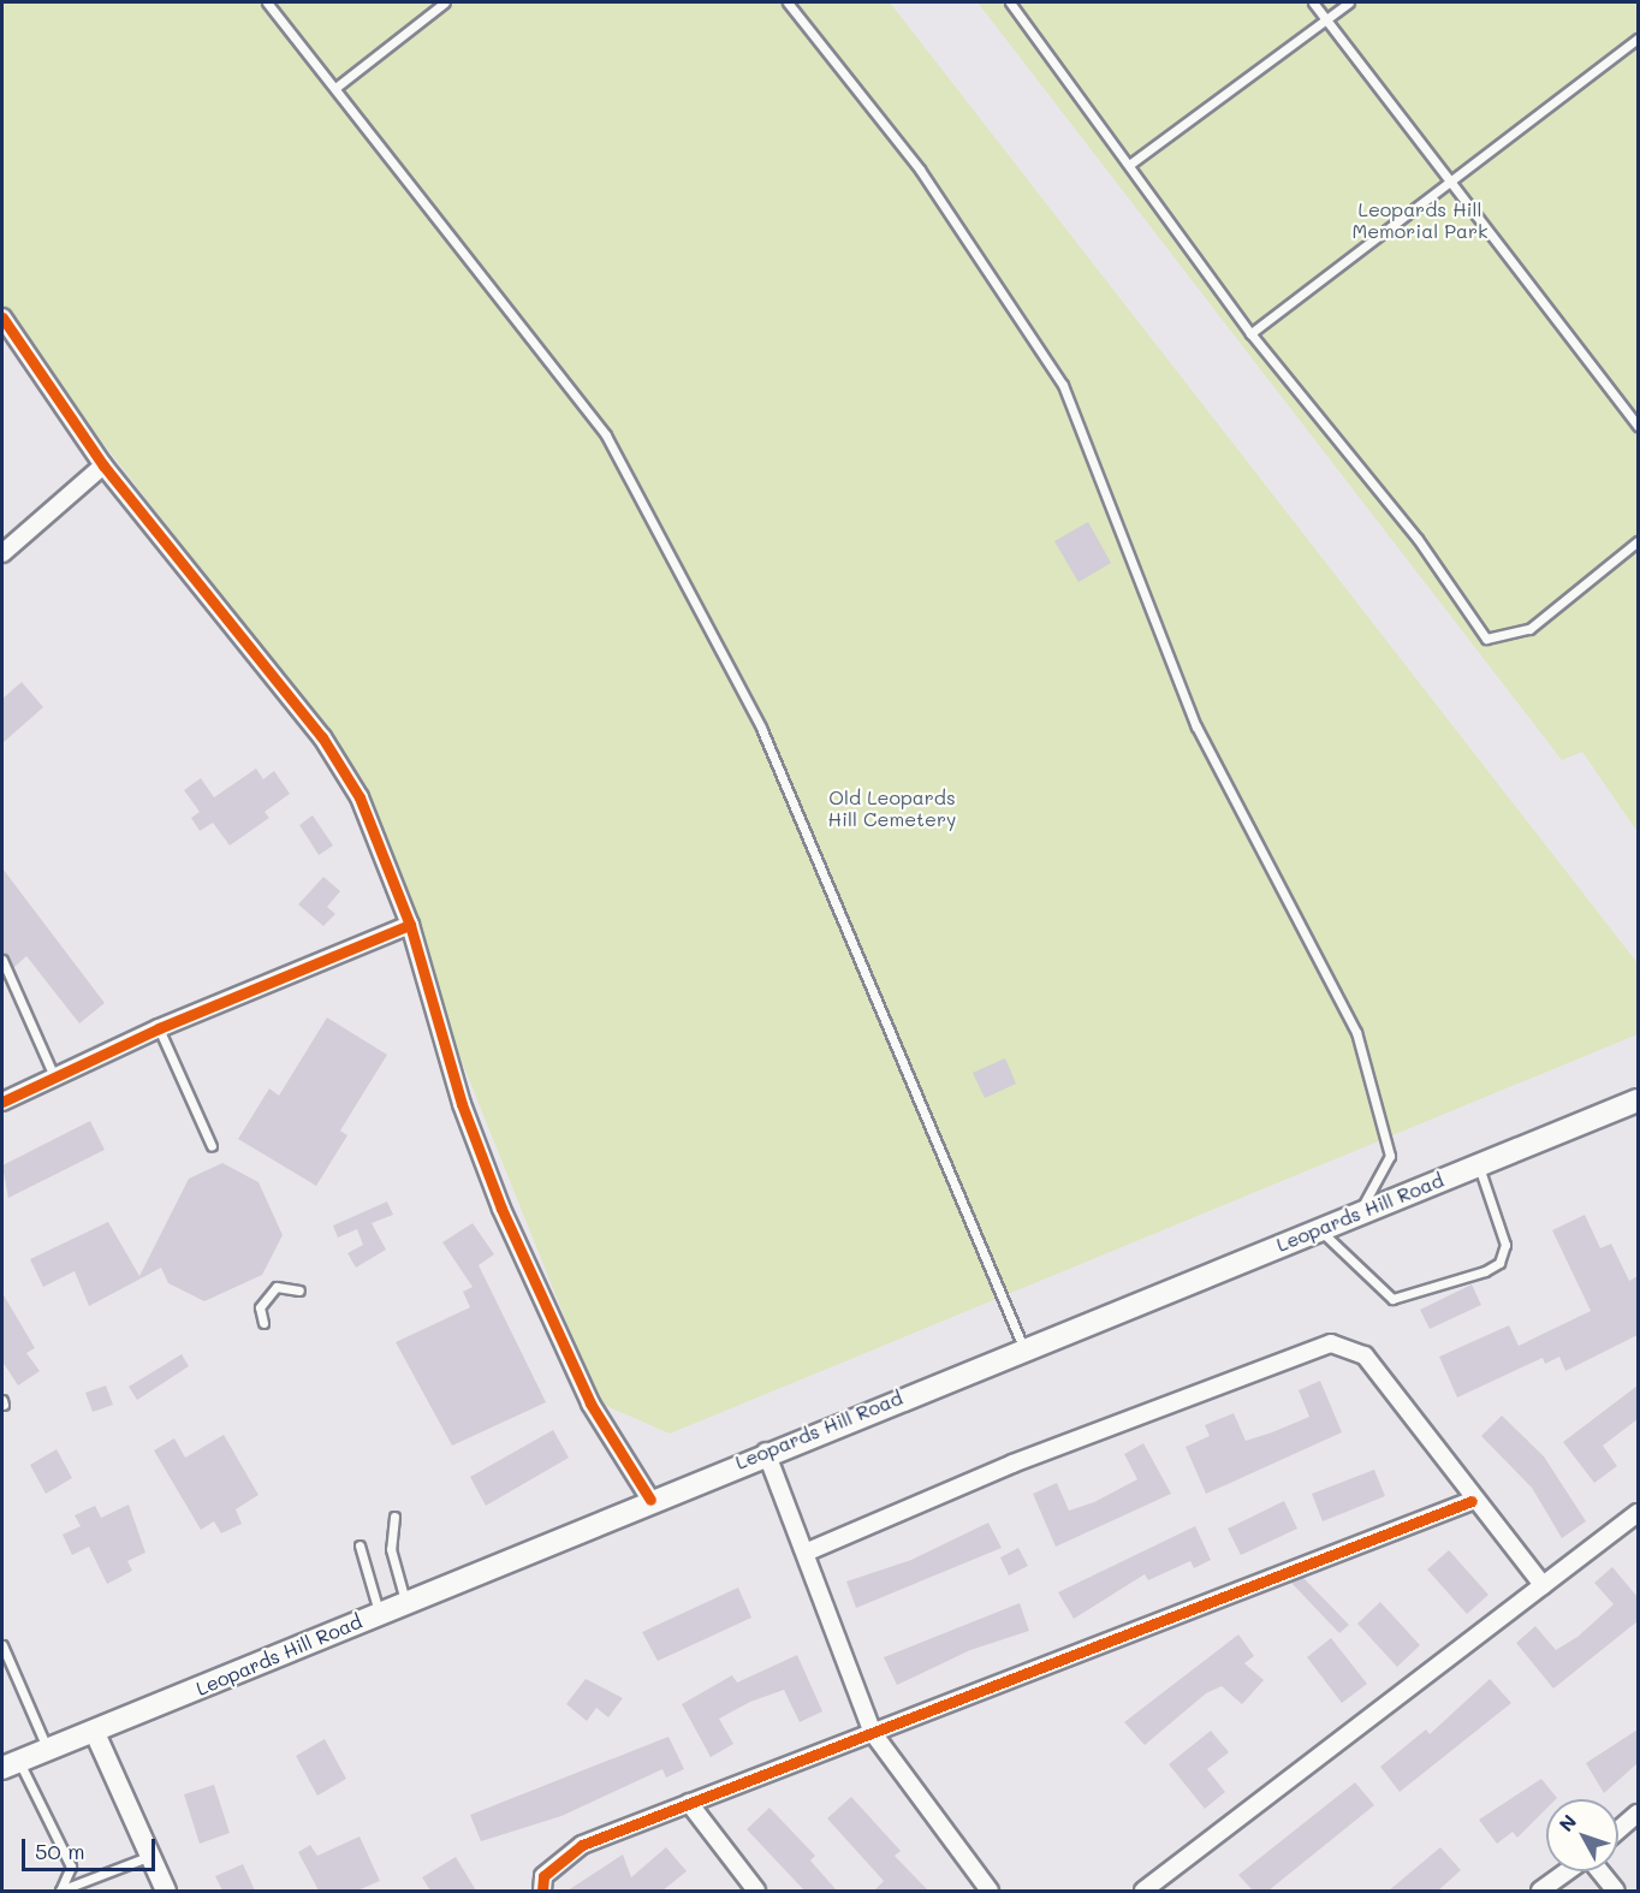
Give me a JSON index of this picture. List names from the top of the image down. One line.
{"streets":{"main road":["Leopards Hill Road"]},"parks":["Leopards Hill Memorial Park","Old Leopards Hill Cemetery"],"scale_bar":"50 m","north":"top left"}
